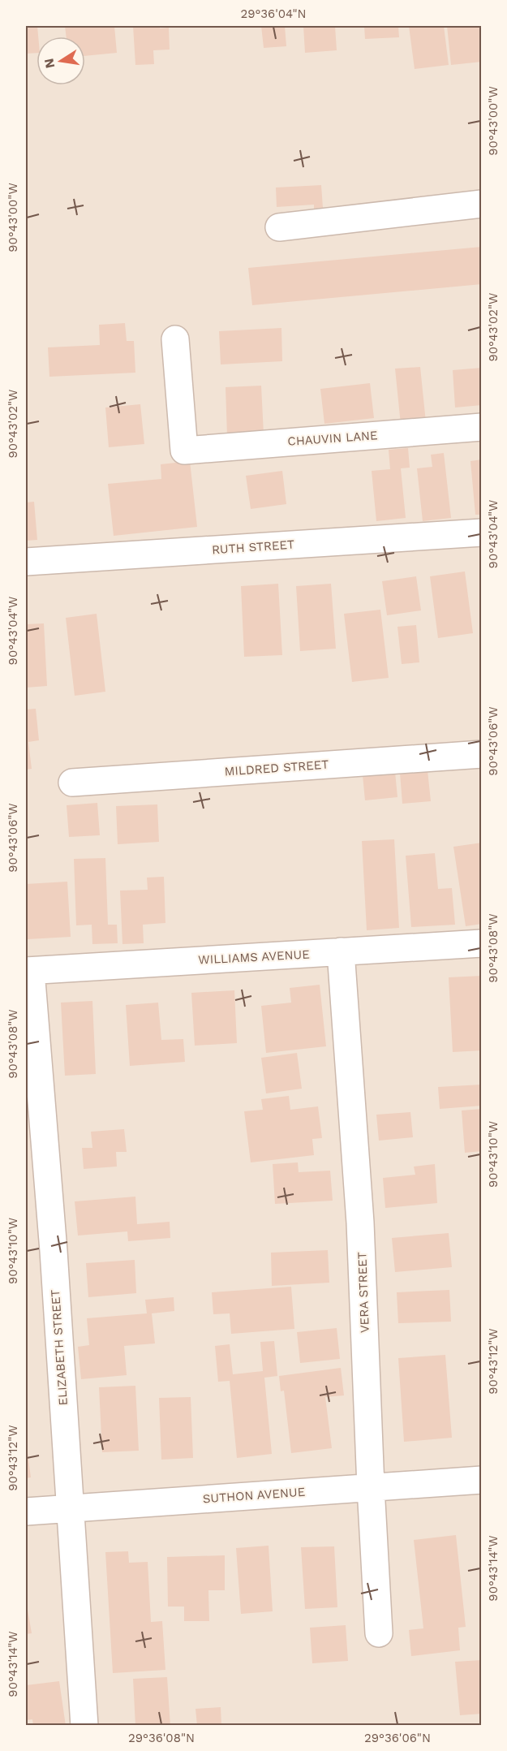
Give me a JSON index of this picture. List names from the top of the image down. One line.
{"streets":{"street":["CHAUVIN LANE","RUTH STREET","MILDRED STREET","WILLIAMS AVENUE","VERA STREET","ELIZABETH STREET","SUTHON AVENUE"]},"crossings":[["WILLIAMS AVENUE","VERA STREET"],["WILLIAMS AVENUE","ELIZABETH STREET"],["VERA STREET","SUTHON AVENUE"],["ELIZABETH STREET","SUTHON AVENUE"]],"north":"left","coordinates":["29°36'04\"N","90°43'00\"W","90°43'02\"W","90°43'04\"W","90°43'06\"W","90°43'08\"W","90°43'10\"W","90°43'12\"W","90°43'14\"W","29°36'08\"N","29°36'06\"N"]}
